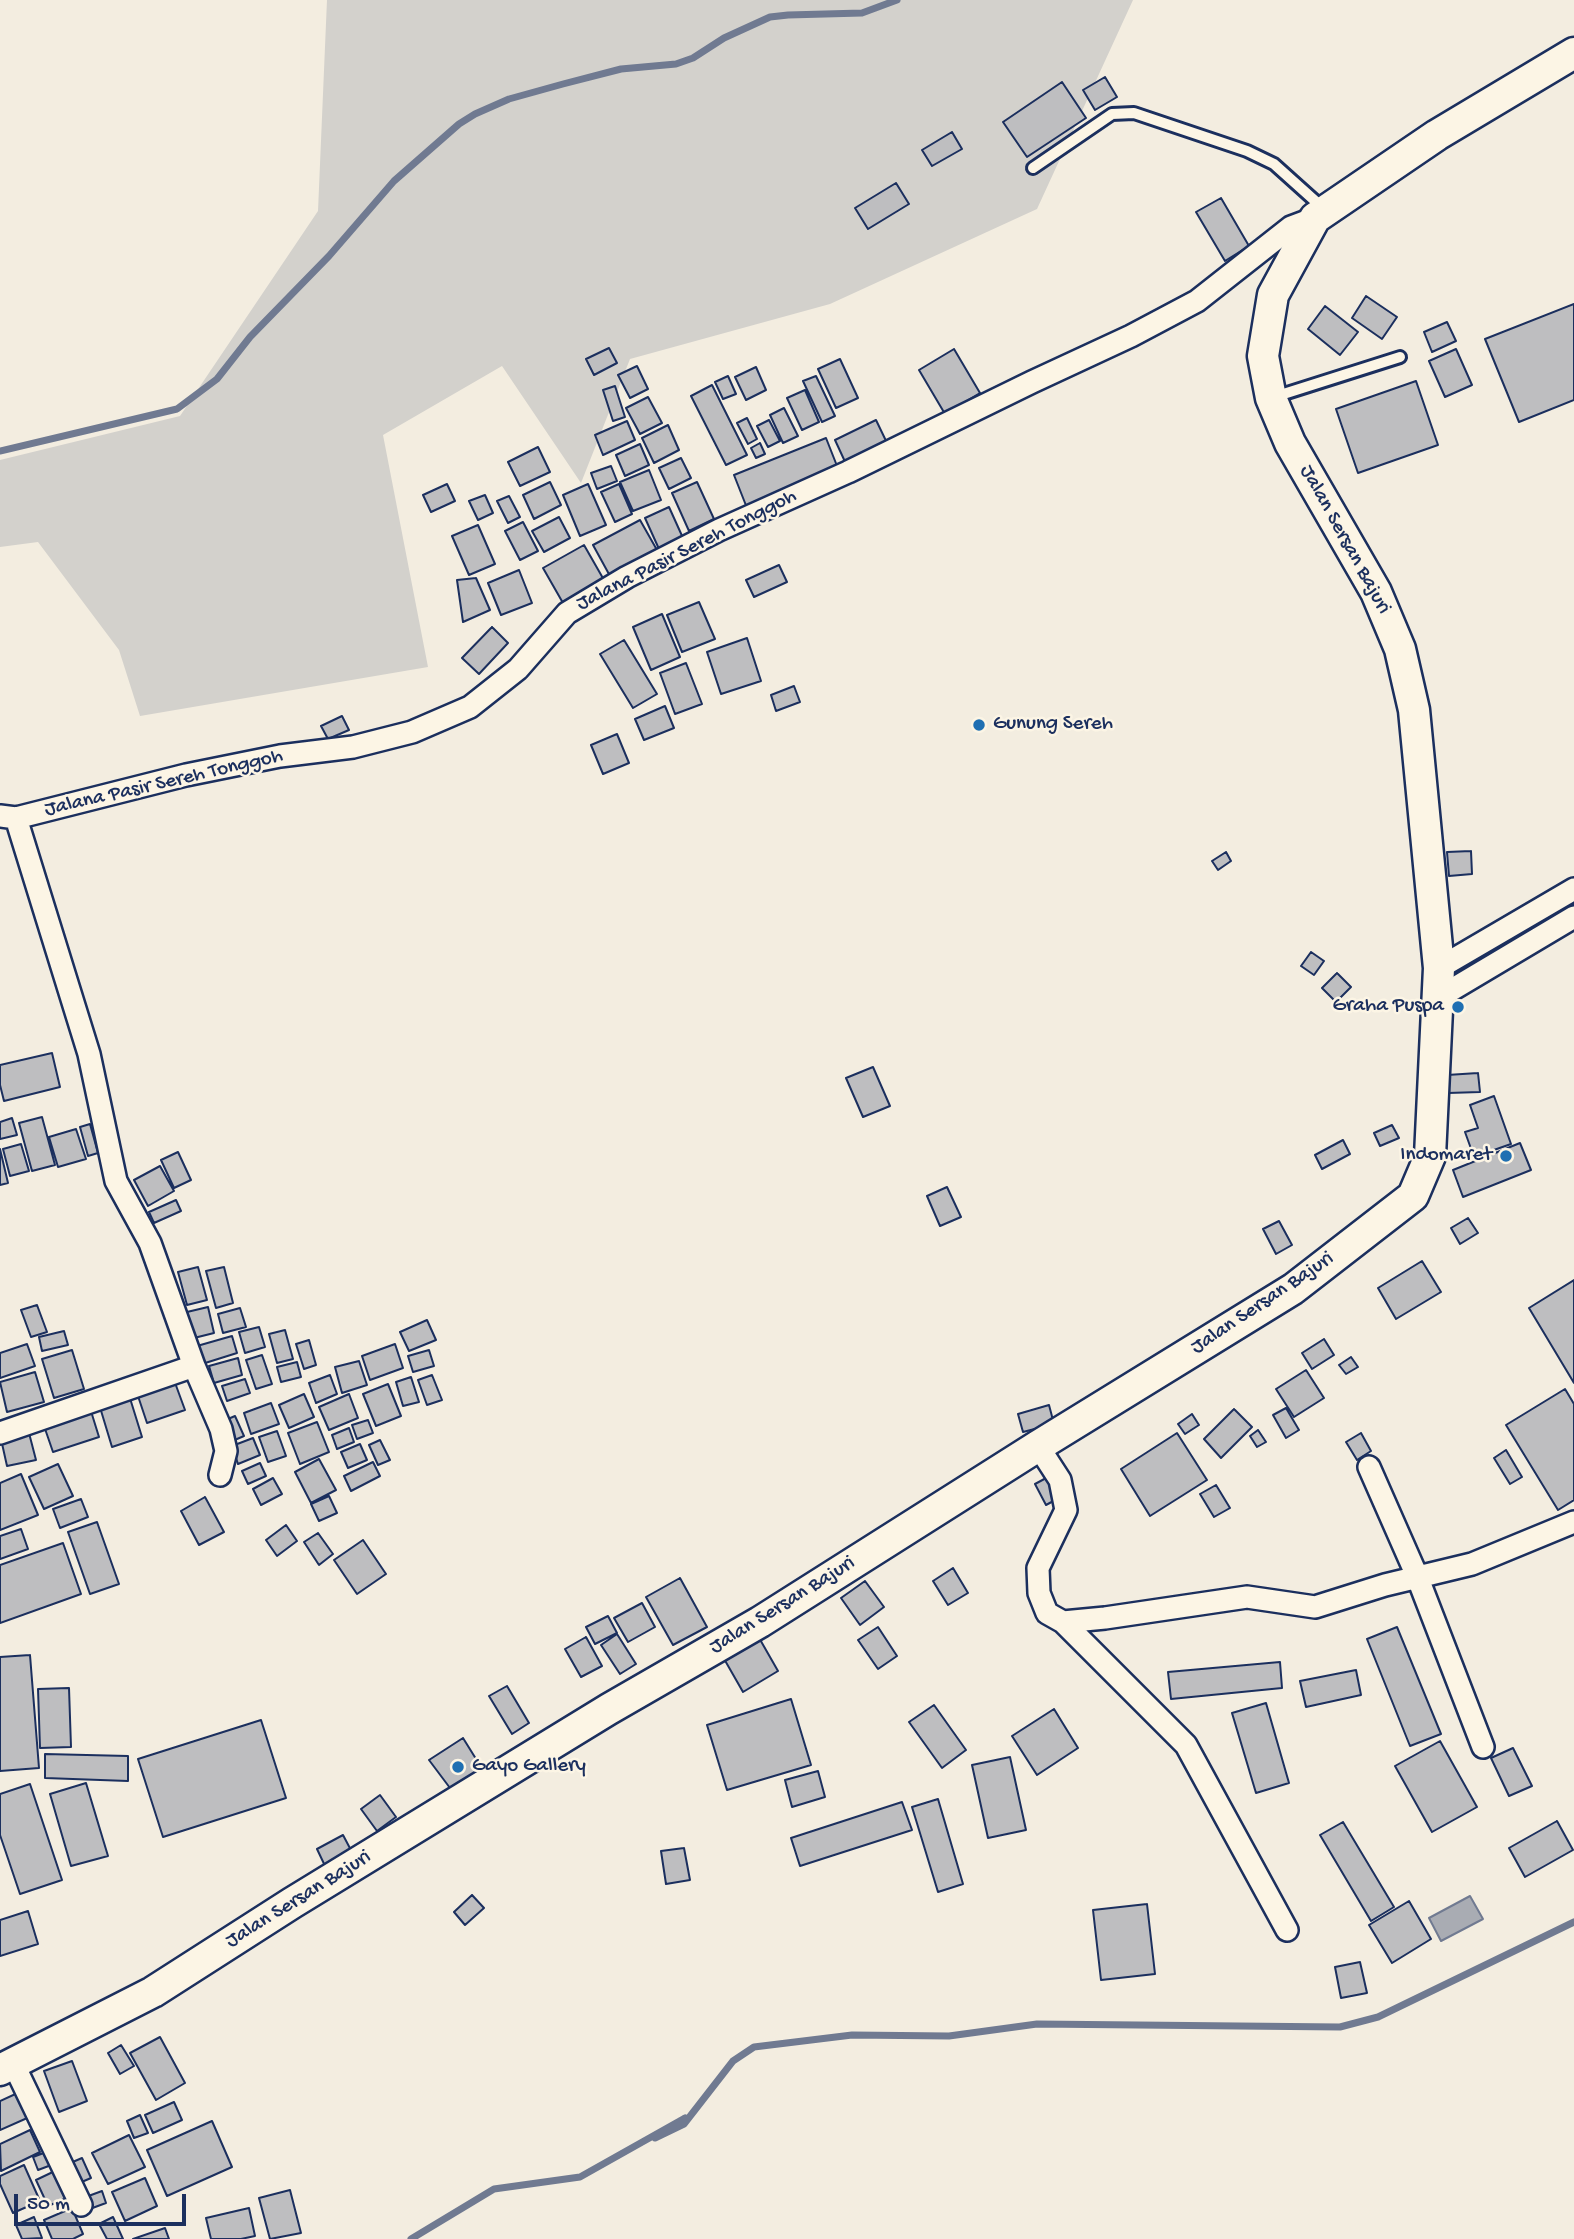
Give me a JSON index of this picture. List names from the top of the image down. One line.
{"streets":{"main road":["Jalan Sersan Bajuri"],"street":["Jalana Pasir Sereh Tonggoh"]},"crossings":[["Jalan Sersan Bajuri","Jalana Pasir Sereh Tonggoh"]],"places":["Gunung Sereh","Graha Puspa","Indomaret","Gayo Gallery"],"scale_bar":"50 m"}
